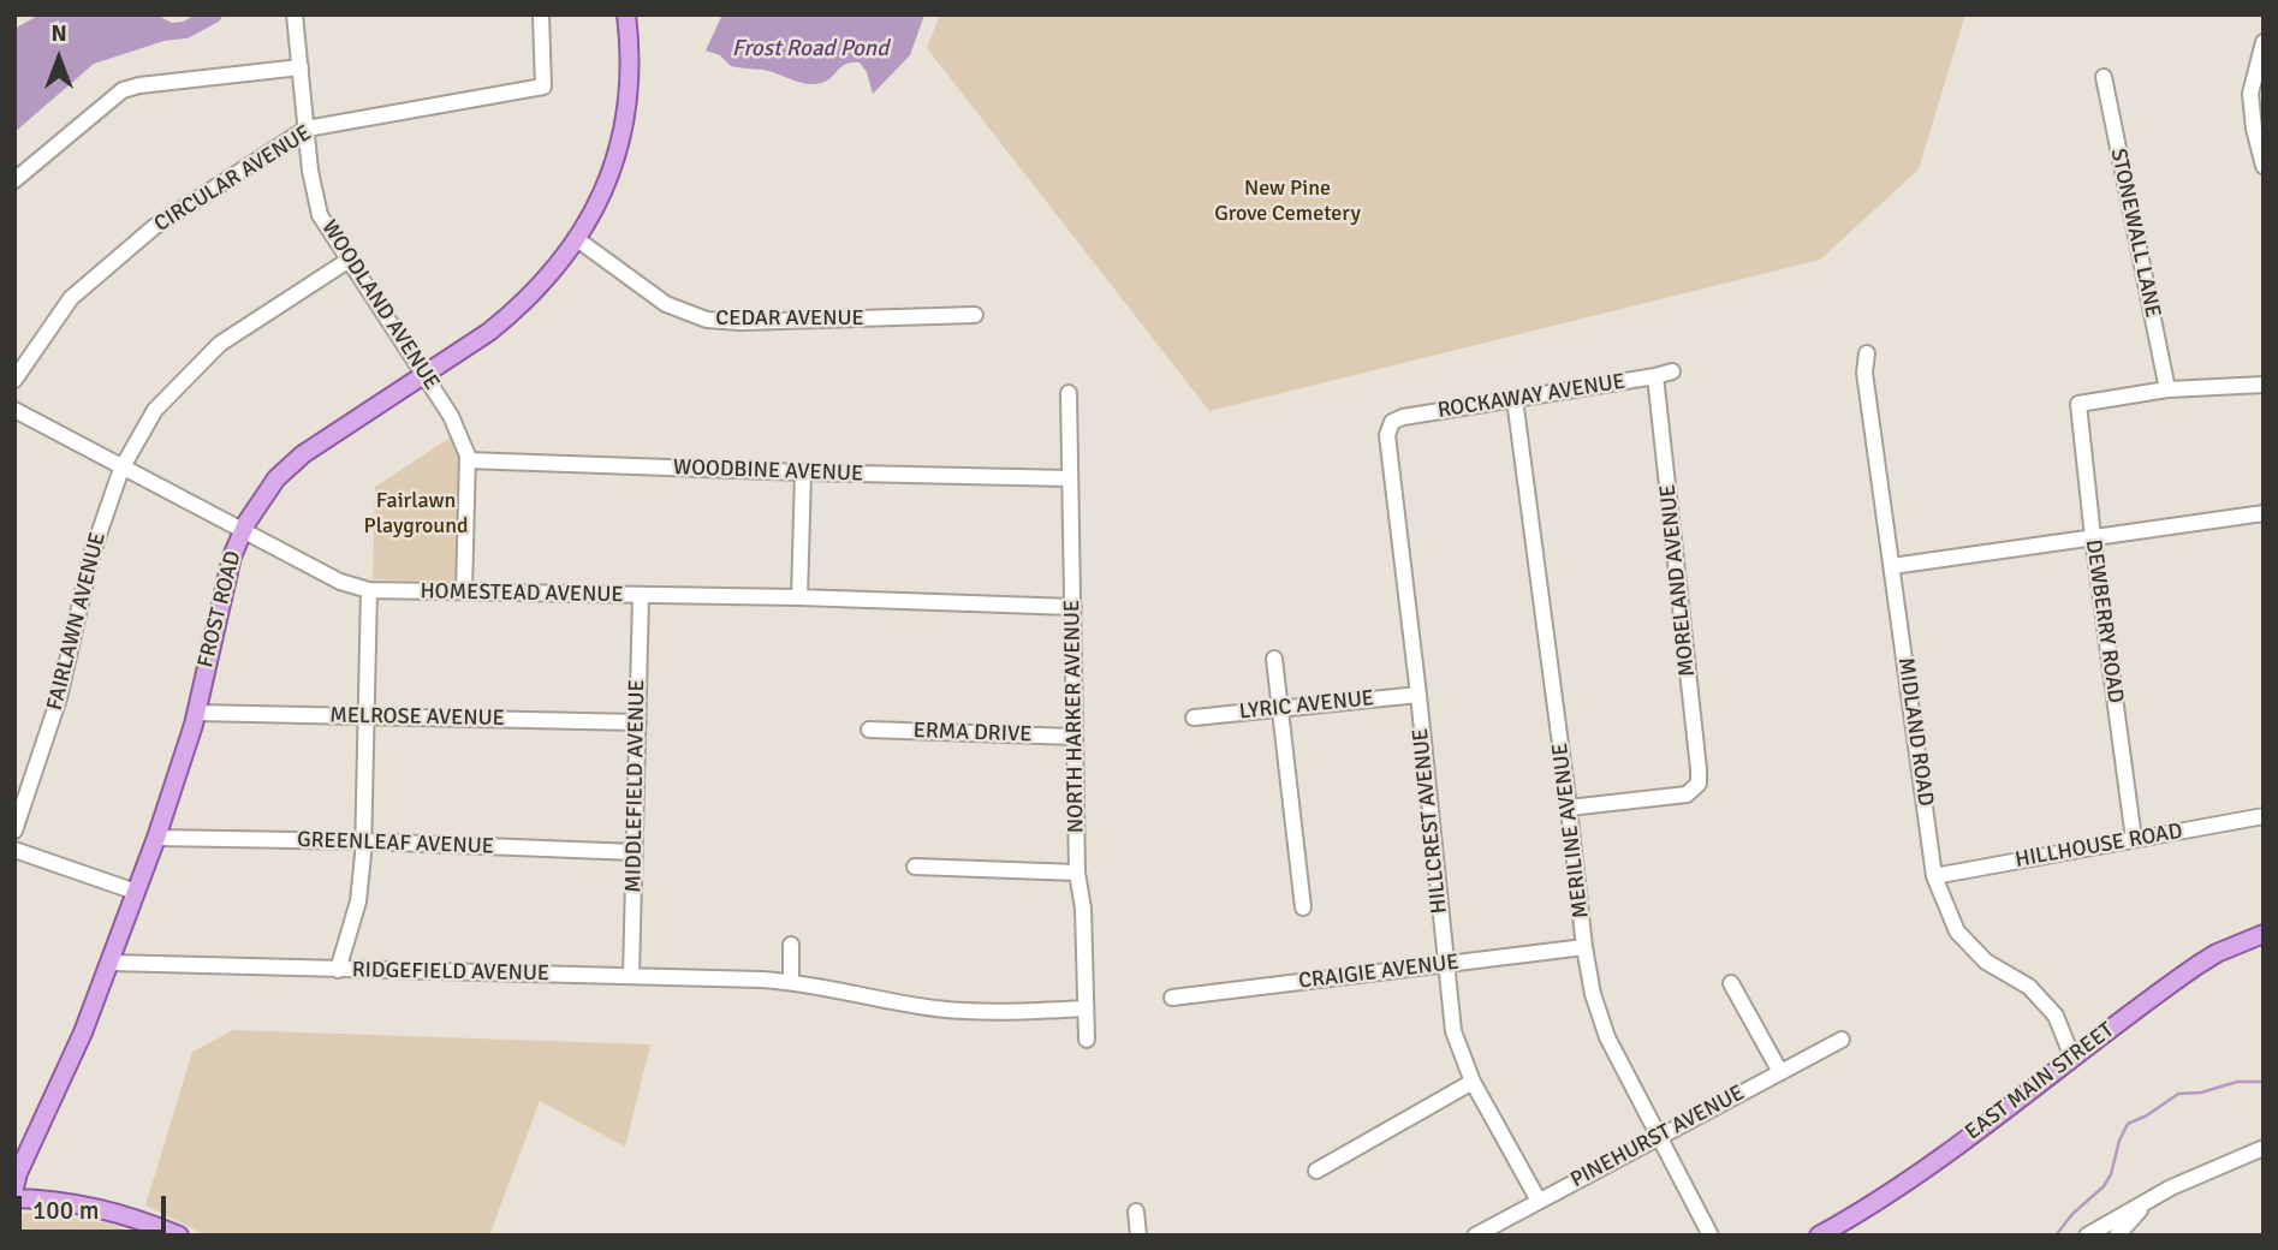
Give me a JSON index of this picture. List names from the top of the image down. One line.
{"streets":{"main road":["FROST ROAD","EAST MAIN STREET"],"street":["CIRCULAR AVENUE","STONEWALL LANE","WOODLAND AVENUE","CEDAR AVENUE","ROCKAWAY AVENUE","WOODBINE AVENUE","MORELAND AVENUE","HOMESTEAD AVENUE","FAIRLAWN AVENUE","DEWBERRY ROAD","LYRIC AVENUE","NORTH HARKER AVENUE","MELROSE AVENUE","MIDLAND ROAD","ERMA DRIVE","MIDDLEFIELD AVENUE","HILLCREST AVENUE","MERILINE AVENUE","GREENLEAF AVENUE","HILLHOUSE ROAD","RIDGEFIELD AVENUE","CRAIGIE AVENUE","PINEHURST AVENUE"]},"crossings":[["CIRCULAR AVENUE","WOODLAND AVENUE"],["STONEWALL LANE","DEWBERRY ROAD"],["WOODLAND AVENUE","WOODBINE AVENUE"],["WOODLAND AVENUE","HOMESTEAD AVENUE"],["WOODLAND AVENUE","FROST ROAD"],["WOODLAND AVENUE","FAIRLAWN AVENUE"],["CEDAR AVENUE","FROST ROAD"],["ROCKAWAY AVENUE","MORELAND AVENUE"],["ROCKAWAY AVENUE","HILLCREST AVENUE"],["ROCKAWAY AVENUE","MERILINE AVENUE"],["WOODBINE AVENUE","NORTH HARKER AVENUE"],["MORELAND AVENUE","MERILINE AVENUE"],["HOMESTEAD AVENUE","FROST ROAD"],["HOMESTEAD AVENUE","FAIRLAWN AVENUE"],["HOMESTEAD AVENUE","NORTH HARKER AVENUE"],["HOMESTEAD AVENUE","MIDDLEFIELD AVENUE"],["FROST ROAD","MELROSE AVENUE"],["FROST ROAD","GREENLEAF AVENUE"],["FROST ROAD","RIDGEFIELD AVENUE"],["DEWBERRY ROAD","HILLHOUSE ROAD"],["LYRIC AVENUE","HILLCREST AVENUE"],["NORTH HARKER AVENUE","ERMA DRIVE"],["NORTH HARKER AVENUE","RIDGEFIELD AVENUE"],["MELROSE AVENUE","MIDDLEFIELD AVENUE"],["MIDLAND ROAD","HILLHOUSE ROAD"],["MIDLAND ROAD","EAST MAIN STREET"],["MIDDLEFIELD AVENUE","GREENLEAF AVENUE"],["MIDDLEFIELD AVENUE","RIDGEFIELD AVENUE"],["HILLCREST AVENUE","CRAIGIE AVENUE"],["HILLCREST AVENUE","PINEHURST AVENUE"],["MERILINE AVENUE","CRAIGIE AVENUE"],["MERILINE AVENUE","PINEHURST AVENUE"]],"water":["Frost Road Pond"],"parks":["New Pine Grove Cemetery","Fairlawn Playground"],"scale_bar":"100 m","north":"top"}
